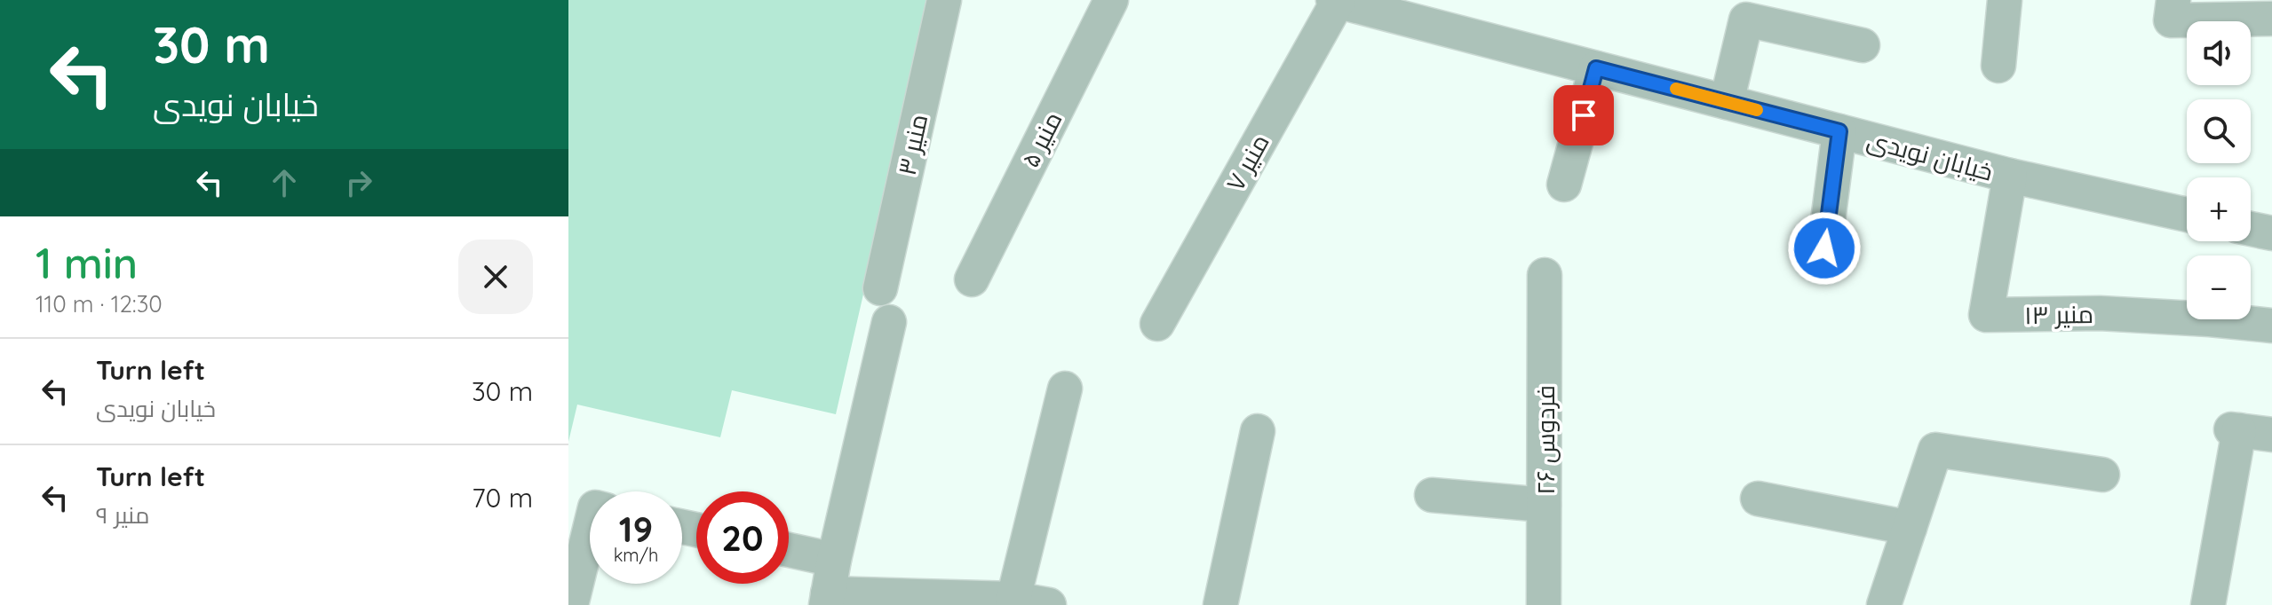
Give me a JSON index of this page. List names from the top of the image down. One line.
{"streets":{"street":["منیر ۵","منیر ۳","خیابان نویدی","منیر ۷","منیر ۱۳","فردوس ۲۶"]},"crossings":[["خیابان نویدی","منیر ۷"],["خیابان نویدی","منیر ۱۳"]],"page":{"turn":["30 m","خیابان نویدی"],"map_buttons":["+","−"],"heading":["1 min","110 m · 12:30"],"list":[{"name":"Turn left","note":"خیابان نویدی","value":"30 m"},{"name":"Turn left","note":"منیر ۹","value":"70 m"}],"speed":"19 km/h","limit":"20"}}
